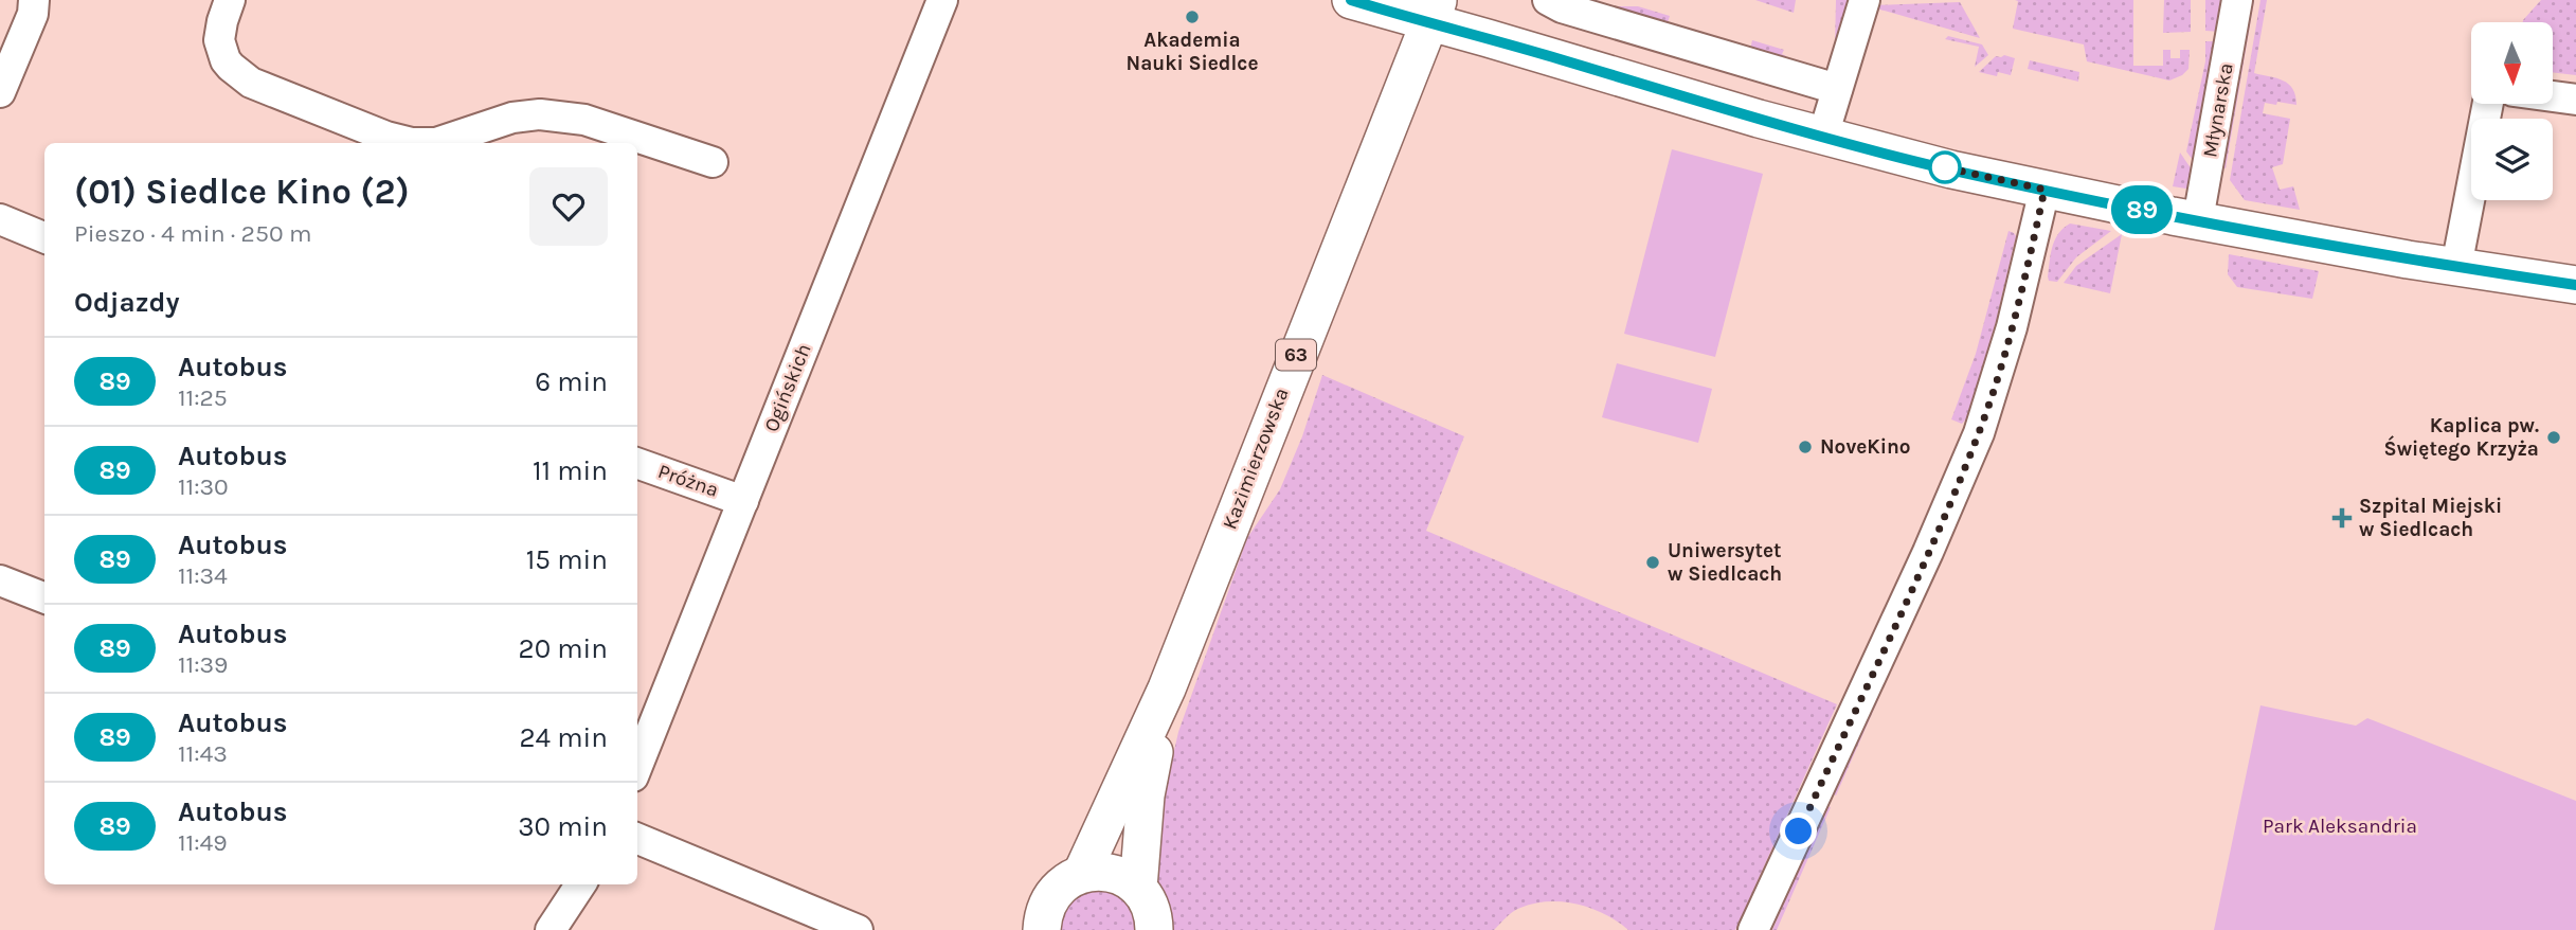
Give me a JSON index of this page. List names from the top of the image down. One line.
{"streets":{"main road":["63","Kazimierzowska"],"street":["Młynarska","Ogińskich","Próżna"]},"crossings":[["Ogińskich","Próżna"]],"parks":["Park Aleksandria"],"places":{"other":["Akademia Nauki Siedlce","Kaplica pw. Świętego Krzyża","NoveKino","Uniwersytet w Siedlcach"],"health":["Szpital Miejski w Siedlcach"]},"lines":["bus line 89"],"north":"bottom","page":{"on_map":"89","heading":[["(01) Siedlce Kino (2)","Pieszo · 4 min · 250 m"],"Odjazdy"],"list":[{"mark":"89","name":"Autobus","note":"11:25","value":"6 min"},{"mark":"89","name":"Autobus","note":"11:30","value":"11 min"},{"mark":"89","name":"Autobus","note":"11:34","value":"15 min"},{"mark":"89","name":"Autobus","note":"11:39","value":"20 min"},{"mark":"89","name":"Autobus","note":"11:43","value":"24 min"},{"mark":"89","name":"Autobus","note":"11:49","value":"30 min"}]}}
